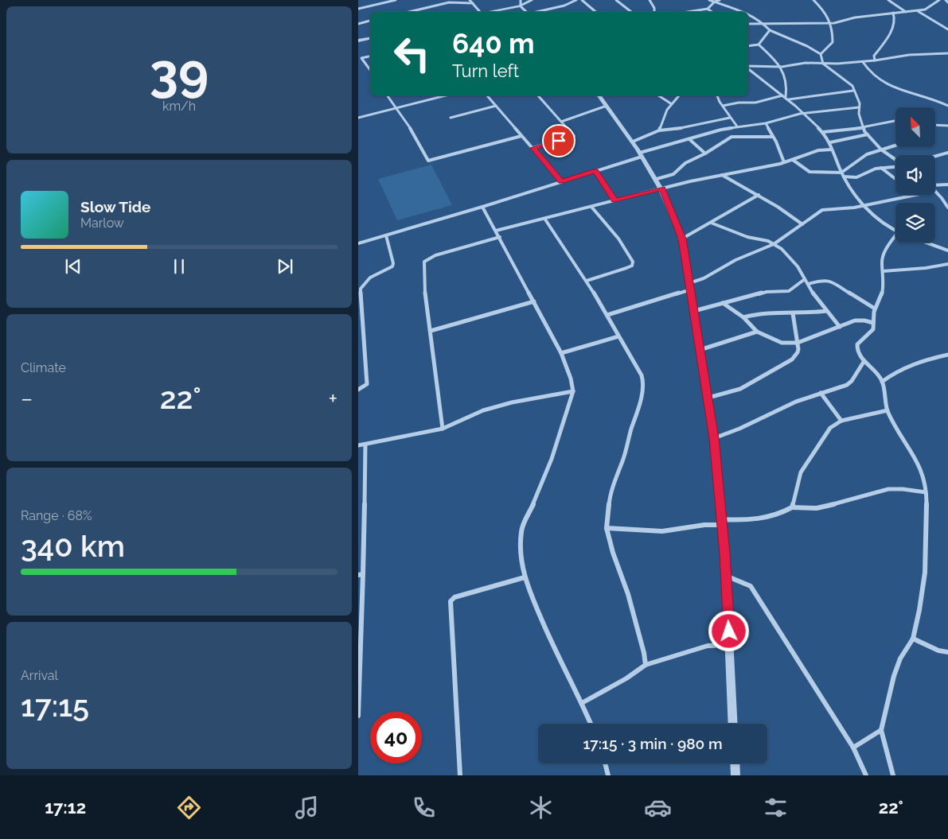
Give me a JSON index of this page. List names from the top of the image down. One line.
{"north":"top left","page":{"tile":[["39","km/h"],"Climate",["Range · 68%","340 km"],["Arrival","17:15"]],"turn":["640 m","Turn left"],"song":["Slow Tide","Marlow"],"heat":["−","22°","+"],"limit":"40","trip":"17:15 · 3 min · 980 m","tabs":["17:12","22°"]}}
